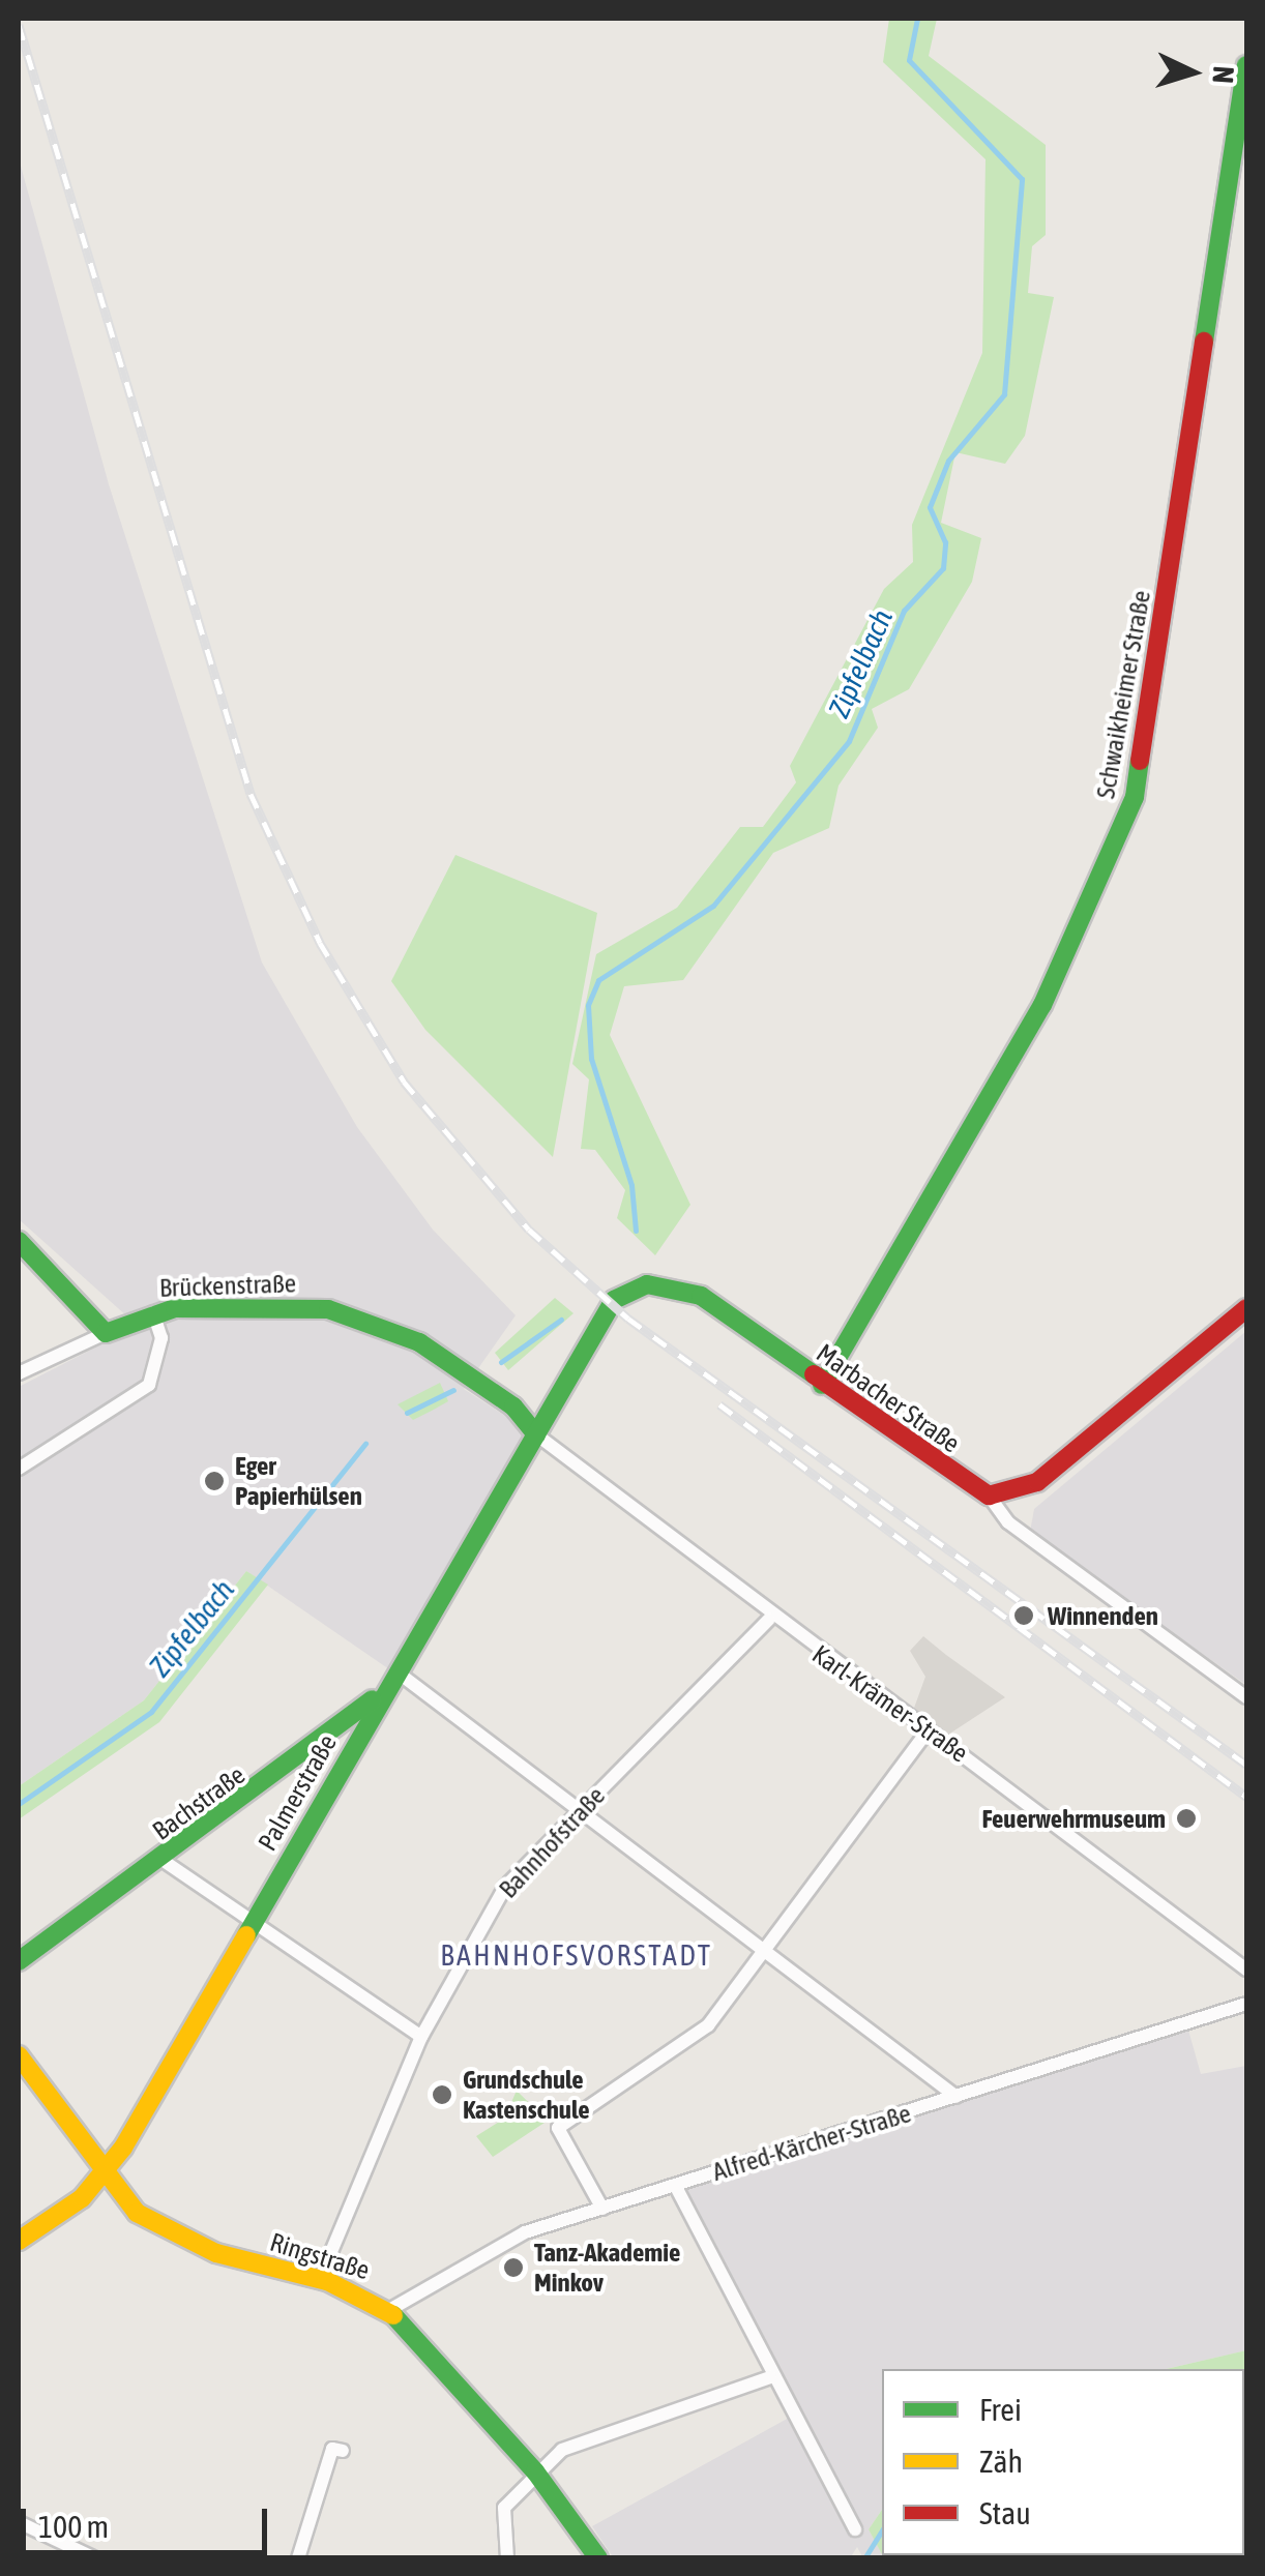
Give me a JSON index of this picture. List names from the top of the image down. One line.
{"streets":{"main road":["Schwaikheimer Straße","Brückenstraße","Marbacher Straße","Palmerstraße","Bachstraße","Ringstraße"],"street":["Karl-Krämer-Straße","Bahnhofstraße","Alfred-Kärcher-Straße"]},"crossings":[["Schwaikheimer Straße","Marbacher Straße"],["Brückenstraße","Marbacher Straße"],["Brückenstraße","Karl-Krämer-Straße"],["Brückenstraße","Palmerstraße"],["Marbacher Straße","Karl-Krämer-Straße"],["Marbacher Straße","Palmerstraße"],["Karl-Krämer-Straße","Palmerstraße"],["Karl-Krämer-Straße","Bahnhofstraße"],["Palmerstraße","Bachstraße"],["Palmerstraße","Ringstraße"],["Bahnhofstraße","Ringstraße"],["Alfred-Kärcher-Straße","Ringstraße"]],"districts":["BAHNHOFSVORSTADT"],"water":["Zipfelbach"],"places":["Eger Papierhülsen","Winnenden","Feuerwehrmuseum","Grundschule Kastenschule","Tanz-Akademie Minkov"],"legend":["Frei","Zäh","Stau"],"scale_bar":"100 m","north":"right"}
